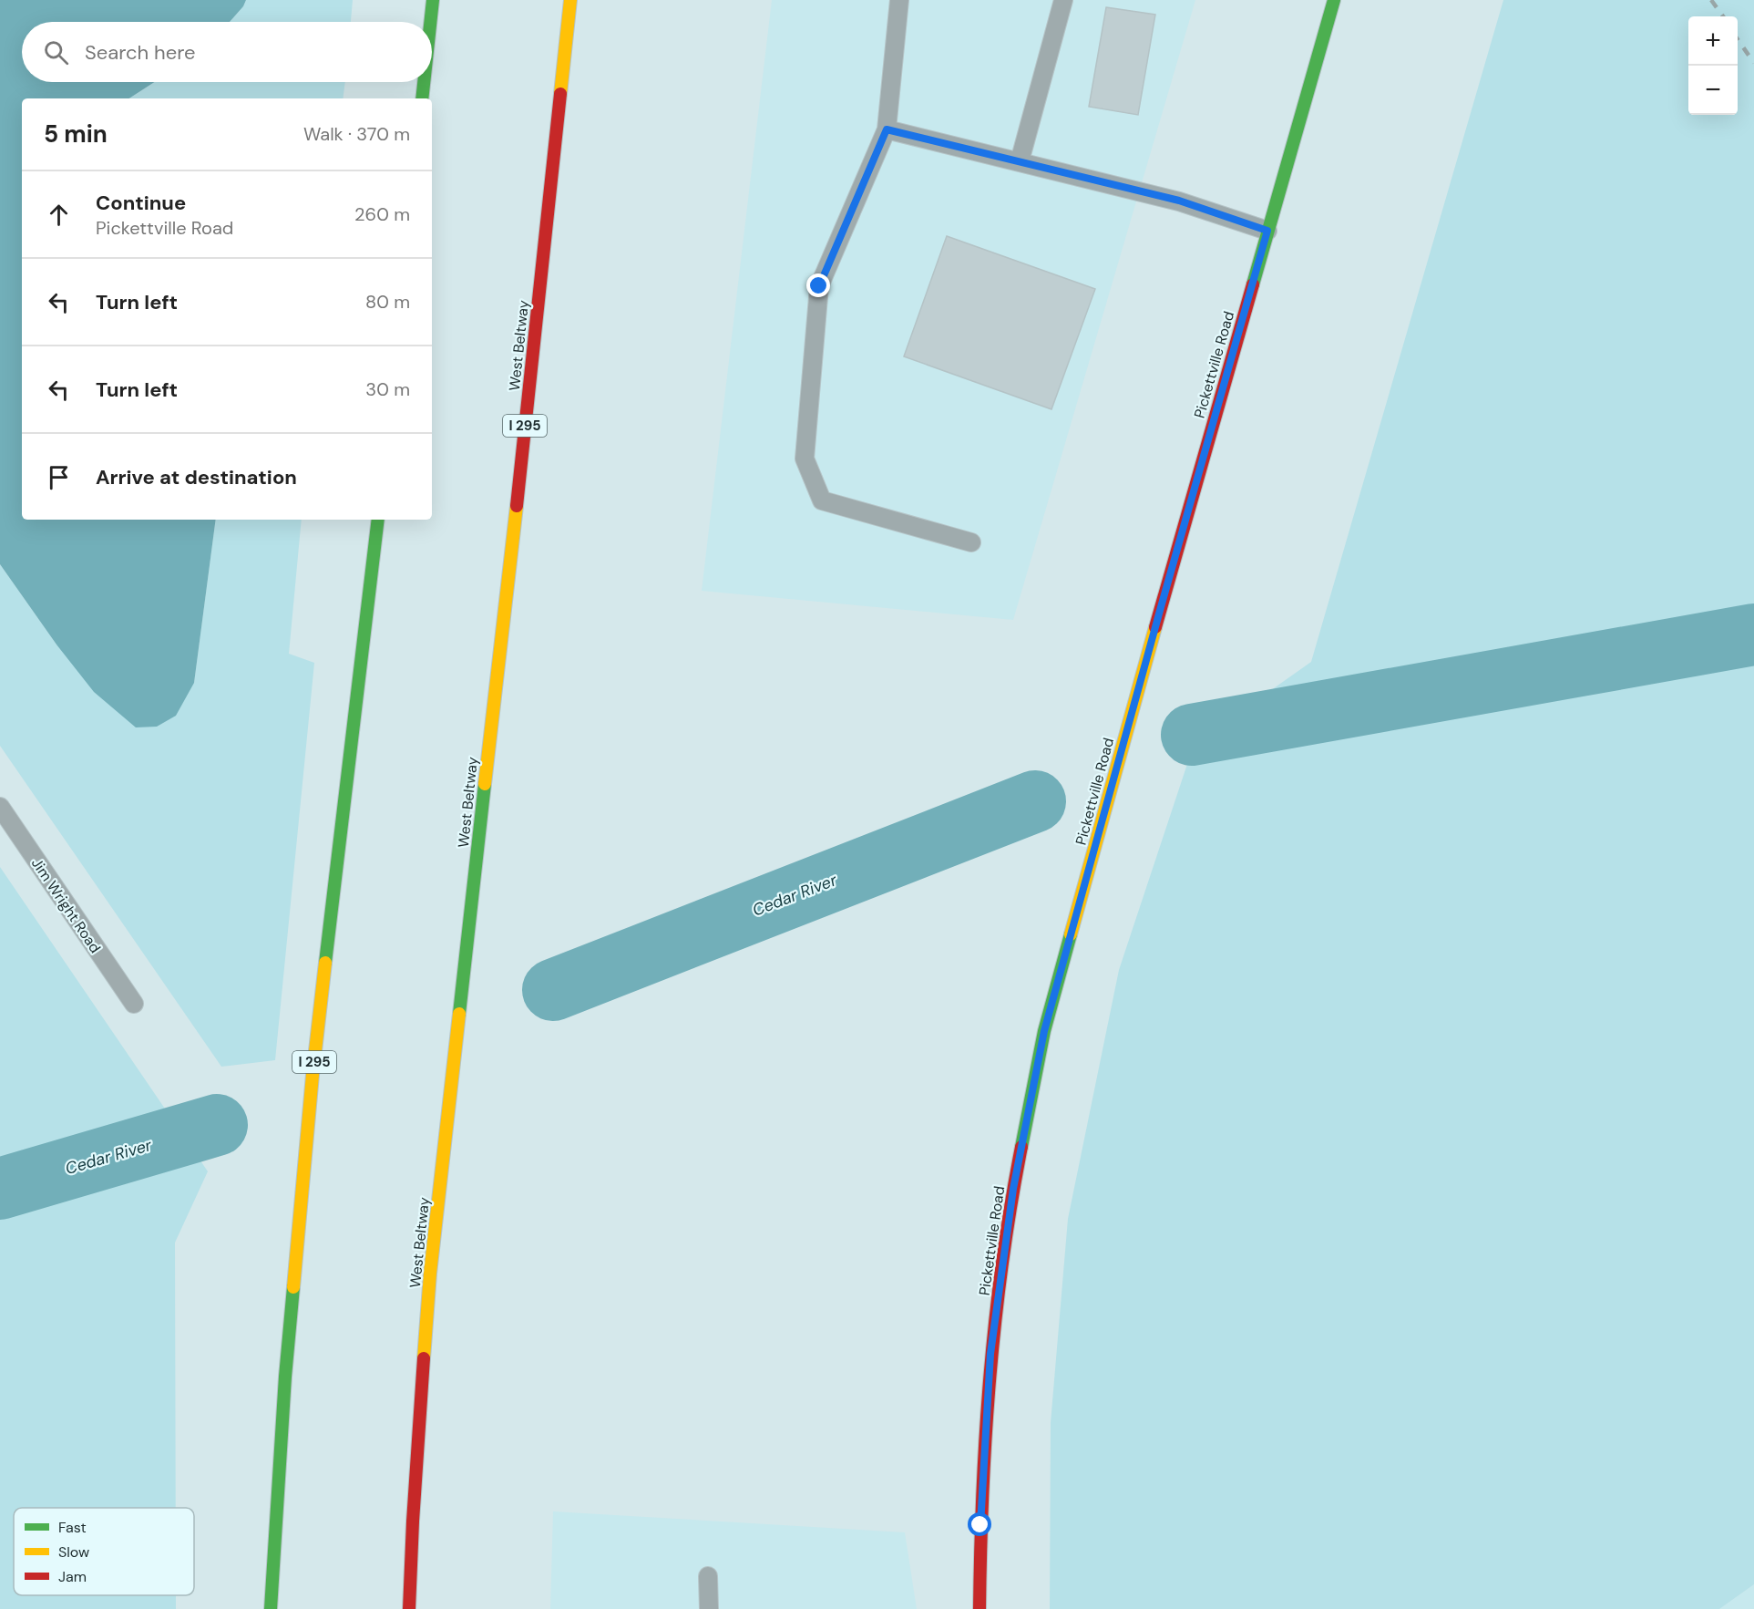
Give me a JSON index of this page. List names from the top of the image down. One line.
{"streets":{"main road":["West Beltway","Pickettville Road","I 295"],"lane":["Jim Wright Road"]},"water":["Cedar River"],"legend":["Fast","Slow","Jam"],"page":{"map_buttons":["+","−"],"search":"Search here","heading":["5 min","Walk · 370 m"],"list":[["Continue","Pickettville Road","260 m"],["Turn left","80 m"],["Turn left","30 m"],"Arrive at destination"]}}
